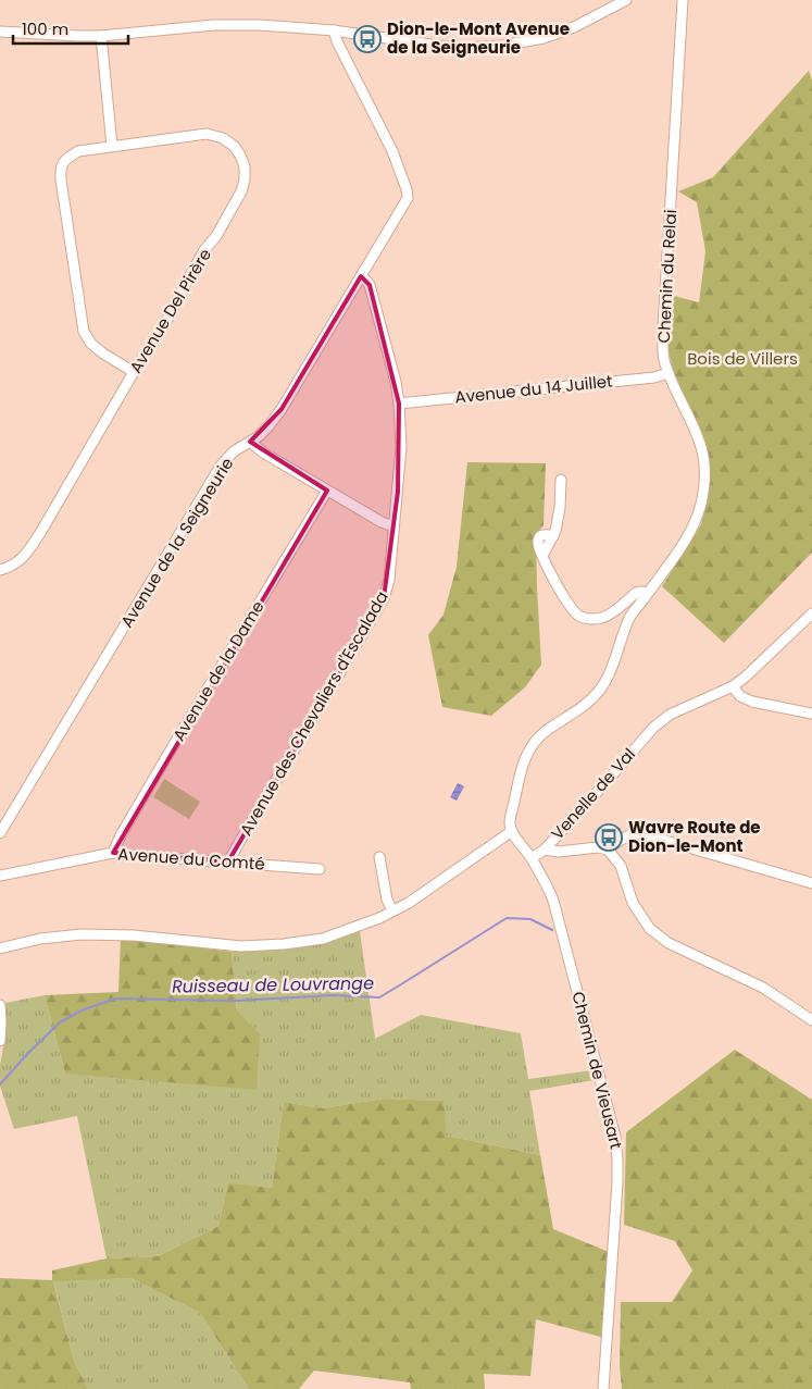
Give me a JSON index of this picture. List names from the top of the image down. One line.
{"streets":{"street":["Chemin du Relai","Avenue Del Pirère","Avenue du 14 Juillet","Avenue de la Seigneurie","Avenue de la Dame","Avenue des Chevaliers d'Escalada","Venelle de Val","Avenue du Comté","Chemin de Vieusart"]},"crossings":[["Chemin du Relai","Avenue du 14 Juillet"],["Chemin du Relai","Chemin de Vieusart"],["Avenue du 14 Juillet","Avenue des Chevaliers d'Escalada"],["Avenue de la Seigneurie","Avenue des Chevaliers d'Escalada"],["Avenue de la Dame","Avenue du Comté"],["Avenue des Chevaliers d'Escalada","Avenue du Comté"],["Venelle de Val","Chemin de Vieusart"]],"water":["Ruisseau de Louvrange"],"parks":["Bois de Villers"],"places":{"bus stop":["Dion-le-Mont Avenue de la Seigneurie","Wavre Route de Dion-le-Mont"]},"scale_bar":"100 m"}
